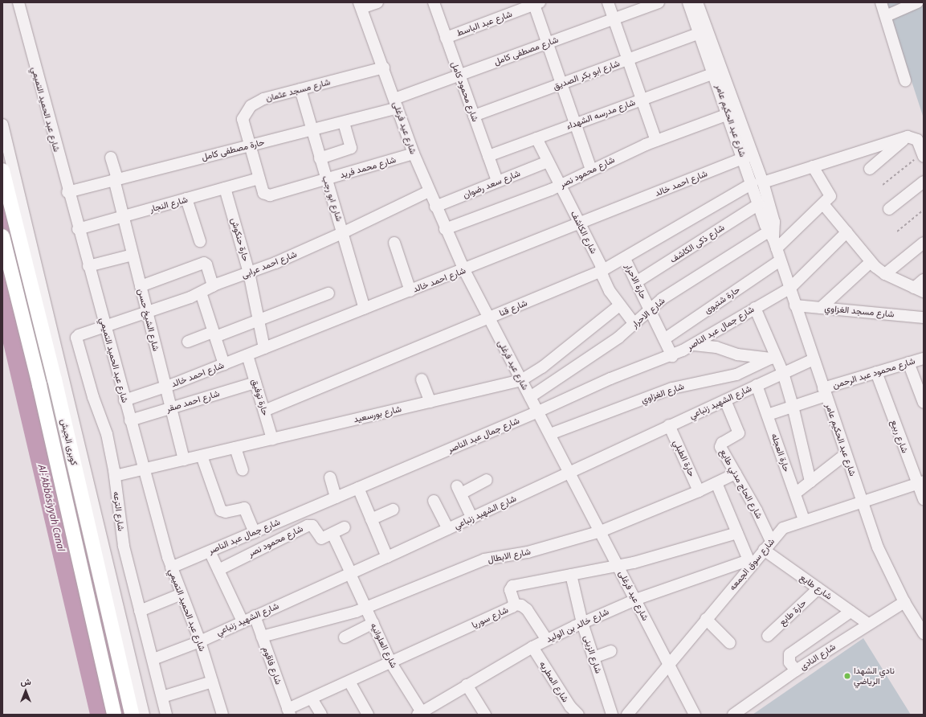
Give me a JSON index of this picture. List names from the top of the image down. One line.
{"streets":{"main road":["كوبرى الجيش"],"street":["شارع عبد الباسط","شارع مصطفى كامل","شارع ابو بكر الصديق","شارع مسجد عثمان","شارع محمود كامل","شارع عبد الحميد التميمي","شارع مدرسه الشهداء","شارع عبد الحكيم عامر","شارع عيد فرغلى","حارة مصطفى كامل","شارع محمد فريد","شارع محمود نصر","شارع احمد خالد","شارع سعد رضوان","شارع ابو رجب","شارع النجار","شارع الكاشف","حارة حنكوش","شارع ذكى الكاشف","شارع احمد عرابى","حارة الاحرار","حارة شتيوى","شارع قنا","شارع مسجد الغزاوي","شارع الاحرار","شارع الشيخ حسن","شارع جمال عبد الناصر","شارع محمود عبد الرحمن","شارع الغزاوي","حارة توفيق","شارع احمد صقر","شارع الشهيد زنباعي","شارع بورسعيد","شارع ربيع","حارة العجله","حارة الطبلي","شارع الحاج مدني طايع","شارع الترعه","شارع الابطال","شارع سوق الجمعه","شارع طايع","حارة طابع","شارع سوريا","شارع خالد بن الوليد","شارع العلوانيه","شارع الزينى","شارع النادى","شارع فاقوم","شارع المطريه"]},"crossings":[["شارع عبد الباسط","شارع محمود كامل"],["شارع مصطفى كامل","شارع محمود كامل"],["شارع مصطفى كامل","شارع عيد فرغلى"],["شارع مصطفى كامل","حارة مصطفى كامل"],["شارع ابو بكر الصديق","شارع محمود كامل"],["شارع ابو بكر الصديق","شارع عبد الحكيم عامر"],["شارع مسجد عثمان","شارع عيد فرغلى"],["شارع مسجد عثمان","حارة مصطفى كامل"],["شارع مسجد عثمان","شارع محمد فريد"],["شارع مسجد عثمان","شارع ابو رجب"],["شارع مسجد عثمان","شارع النجار"],["شارع محمود كامل","شارع مدرسه الشهداء"],["شارع محمود كامل","شارع سعد رضوان"],["شارع عبد الحميد التميمي","حارة مصطفى كامل"],["شارع عبد الحميد التميمي","شارع احمد خالد"],["شارع عبد الحميد التميمي","شارع النجار"],["شارع عبد الحميد التميمي","شارع احمد عرابى"],["شارع عبد الحميد التميمي","شارع جمال عبد الناصر"],["شارع عبد الحميد التميمي","شارع احمد صقر"],["شارع عبد الحميد التميمي","شارع الشهيد زنباعي"],["شارع عبد الحميد التميمي","شارع بورسعيد"],["شارع عبد الحميد التميمي","شارع الترعه"],["شارع مدرسه الشهداء","شارع عبد الحكيم عامر"],["شارع مدرسه الشهداء","شارع الكاشف"],["شارع عبد الحكيم عامر","شارع محمود نصر"],["شارع عبد الحكيم عامر","شارع احمد خالد"],["شارع عبد الحكيم عامر","شارع ذكى الكاشف"],["شارع عبد الحكيم عامر","حارة شتيوى"],["شارع عبد الحكيم عامر","شارع قنا"],["شارع عبد الحكيم عامر","شارع مسجد الغزاوي"],["شارع عبد الحكيم عامر","شارع الاحرار"],["شارع عبد الحكيم عامر","شارع جمال عبد الناصر"],["شارع عبد الحكيم عامر","شارع محمود عبد الرحمن"],["شارع عبد الحكيم عامر","شارع الشهيد زنباعي"],["شارع عبد الحكيم عامر","شارع سوق الجمعه"],["شارع عبد الحكيم عامر","شارع النادى"],["شارع عيد فرغلى","حارة مصطفى كامل"],["شارع عيد فرغلى","شارع محمد فريد"],["شارع عيد فرغلى","شارع محمود نصر"],["شارع عيد فرغلى","شارع احمد خالد"],["شارع عيد فرغلى","شارع سعد رضوان"],["شارع عيد فرغلى","شارع احمد عرابى"],["شارع عيد فرغلى","شارع قنا"],["شارع عيد فرغلى","شارع الاحرار"],["شارع عيد فرغلى","شارع جمال عبد الناصر"],["شارع عيد فرغلى","شارع الغزاوي"],["شارع عيد فرغلى","شارع الشهيد زنباعي"],["شارع عيد فرغلى","شارع بورسعيد"],["شارع عيد فرغلى","شارع الابطال"],["شارع عيد فرغلى","شارع سوق الجمعه"],["شارع عيد فرغلى","شارع سوريا"],["شارع عيد فرغلى","شارع خالد بن الوليد"],["حارة مصطفى كامل","شارع ابو رجب"],["حارة مصطفى كامل","شارع الشيخ حسن"],["شارع محمد فريد","شارع ابو رجب"],["شارع محمد فريد","شارع النجار"],["شارع محمود نصر","شارع الكاشف"],["شارع محمود نصر","شارع العلوانيه"],["شارع احمد خالد","شارع ابو رجب"],["شارع احمد خالد","شارع الكاشف"],["شارع احمد خالد","حارة حنكوش"],["شارع احمد خالد","شارع الشيخ حسن"],["شارع احمد خالد","حارة توفيق"],["شارع سعد رضوان","شارع الكاشف"],["شارع ابو رجب","شارع احمد عرابى"],["شارع النجار","حارة حنكوش"],["شارع النجار","شارع الشيخ حسن"],["شارع الكاشف","شارع قنا"],["شارع الكاشف","شارع الاحرار"],["شارع الكاشف","شارع بورسعيد"],["حارة حنكوش","شارع احمد عرابى"],["شارع ذكى الكاشف","حارة الاحرار"],["شارع احمد عرابى","شارع الشيخ حسن"],["شارع احمد عرابى","شارع الترعه"],["حارة الاحرار","حارة شتيوى"],["حارة الاحرار","شارع قنا"],["حارة الاحرار","شارع الاحرار"],["حارة الاحرار","شارع جمال عبد الناصر"],["شارع قنا","حارة توفيق"],["شارع الشيخ حسن","شارع احمد صقر"],["شارع الشيخ حسن","شارع بورسعيد"],["شارع محمود عبد الرحمن","شارع ربيع"],["شارع محمود عبد الرحمن","حارة العجله"],["حارة توفيق","شارع احمد صقر"],["حارة توفيق","شارع بورسعيد"],["شارع الشهيد زنباعي","حارة العجله"],["شارع الشهيد زنباعي","حارة الطبلي"],["شارع الشهيد زنباعي","شارع الحاج مدني طايع"],["شارع الشهيد زنباعي","شارع الترعه"],["شارع الشهيد زنباعي","شارع العلوانيه"],["شارع الشهيد زنباعي","شارع فاقوم"],["شارع بورسعيد","شارع الترعه"],["شارع ربيع","شارع سوق الجمعه"],["حارة العجله","شارع سوق الجمعه"],["حارة الطبلي","شارع الابطال"],["شارع الحاج مدني طايع","شارع الابطال"],["شارع الحاج مدني طايع","شارع سوق الجمعه"],["شارع الحاج مدني طايع","شارع طايع"],["شارع الابطال","شارع العلوانيه"],["شارع الابطال","شارع فاقوم"],["شارع سوق الجمعه","شارع طايع"],["شارع سوق الجمعه","شارع خالد بن الوليد"],["شارع طايع","حارة طابع"],["شارع طايع","شارع النادى"],["شارع سوريا","شارع العلوانيه"],["شارع سوريا","شارع الزينى"],["شارع سوريا","شارع فاقوم"],["شارع خالد بن الوليد","شارع العلوانيه"],["شارع خالد بن الوليد","شارع الزينى"],["شارع خالد بن الوليد","شارع المطريه"]],"water":["Al-ʿAbbāsiyyah Canal"],"places":["نادي الشهدا الرياضي"],"north":"top"}
